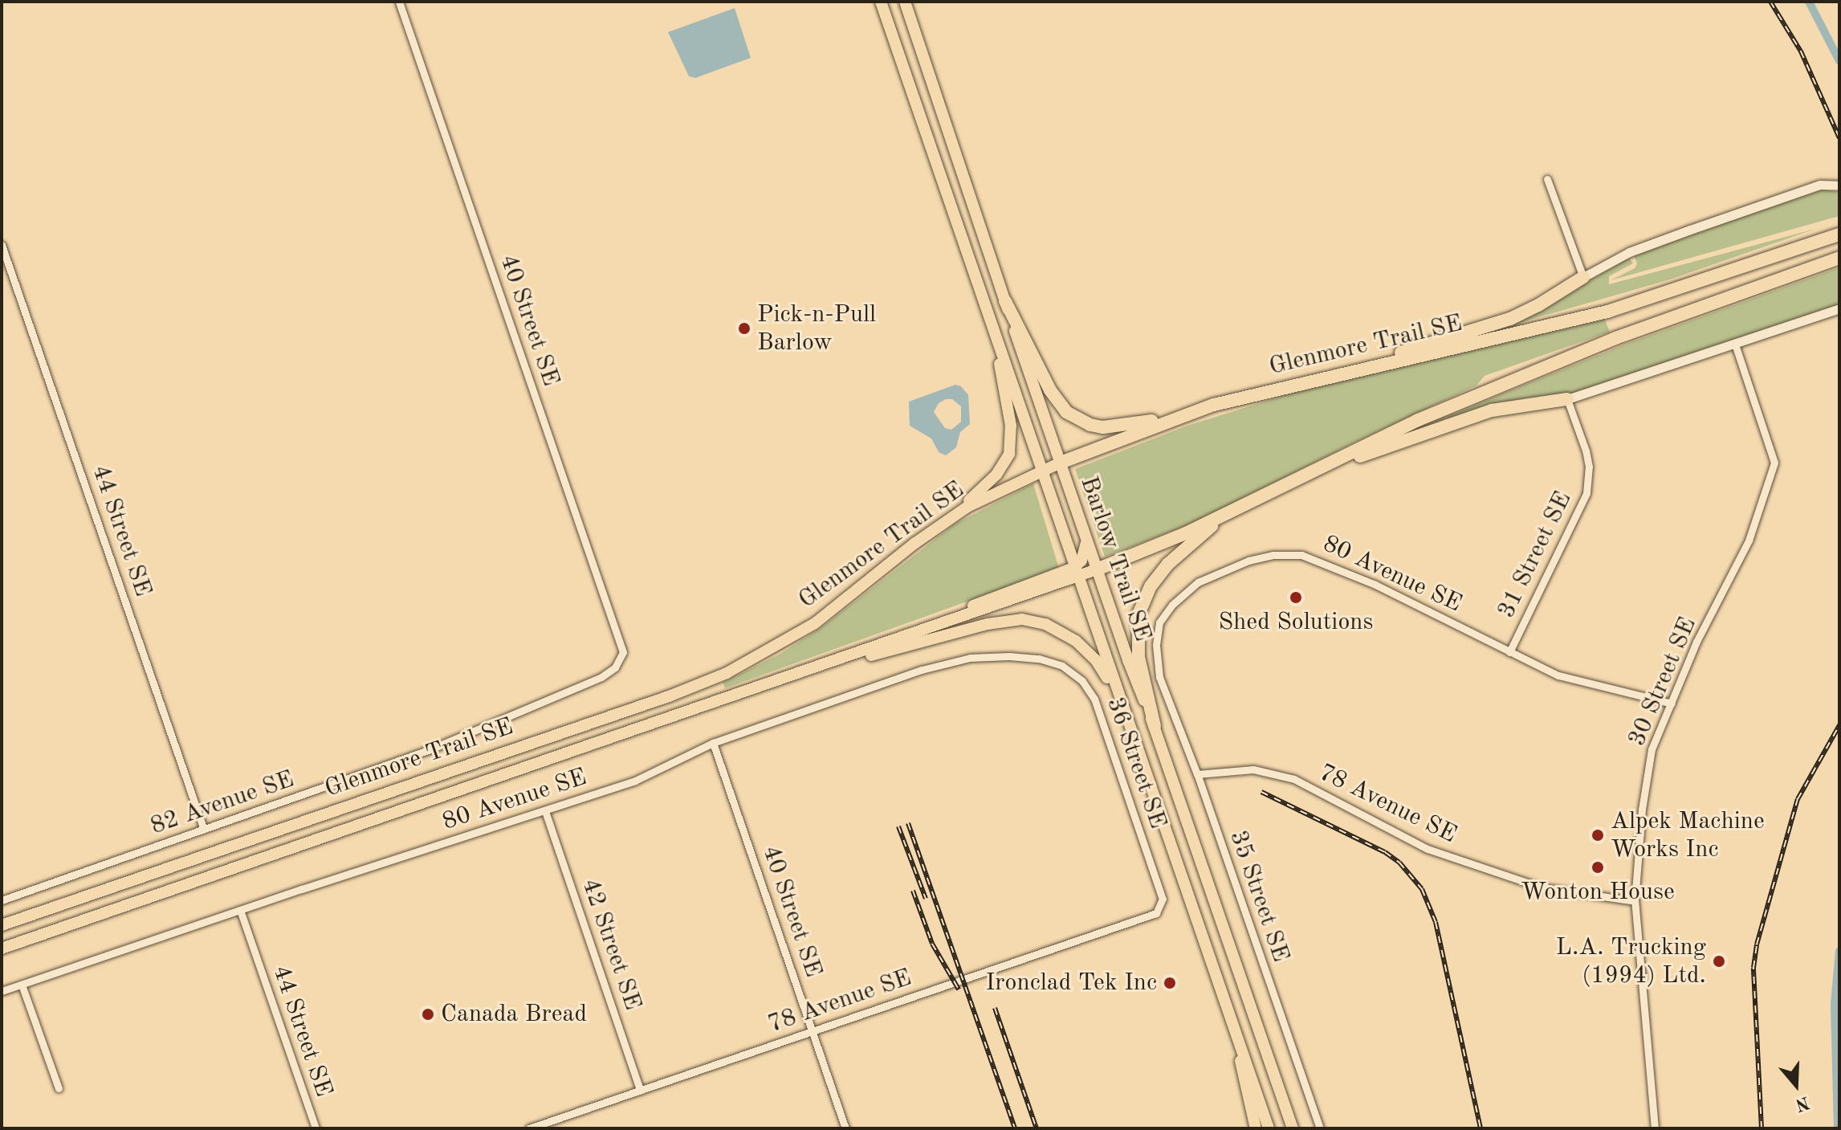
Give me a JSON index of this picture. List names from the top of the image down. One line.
{"streets":{"highway":["Glenmore Trail SE"],"main road":["Barlow Trail SE"],"street":["40 Street SE","44 Street SE","31 Street SE","80 Avenue SE","30 Street SE","36 Street SE","82 Avenue SE","78 Avenue SE","35 Street SE","42 Street SE"]},"crossings":[["40 Street SE","80 Avenue SE"],["40 Street SE","82 Avenue SE"],["40 Street SE","78 Avenue SE"],["Glenmore Trail SE","Barlow Trail SE"],["44 Street SE","80 Avenue SE"],["44 Street SE","82 Avenue SE"],["31 Street SE","80 Avenue SE"],["80 Avenue SE","30 Street SE"],["80 Avenue SE","36 Street SE"],["80 Avenue SE","35 Street SE"],["80 Avenue SE","42 Street SE"],["30 Street SE","78 Avenue SE"],["36 Street SE","78 Avenue SE"],["78 Avenue SE","35 Street SE"],["78 Avenue SE","42 Street SE"]],"places":["Pick-n-Pull Barlow","Shed Solutions","Alpek Machine Works Inc","Wonton House","L.A. Trucking (1994) Ltd.","Ironclad Tek Inc","Canada Bread"],"north":"bottom"}
